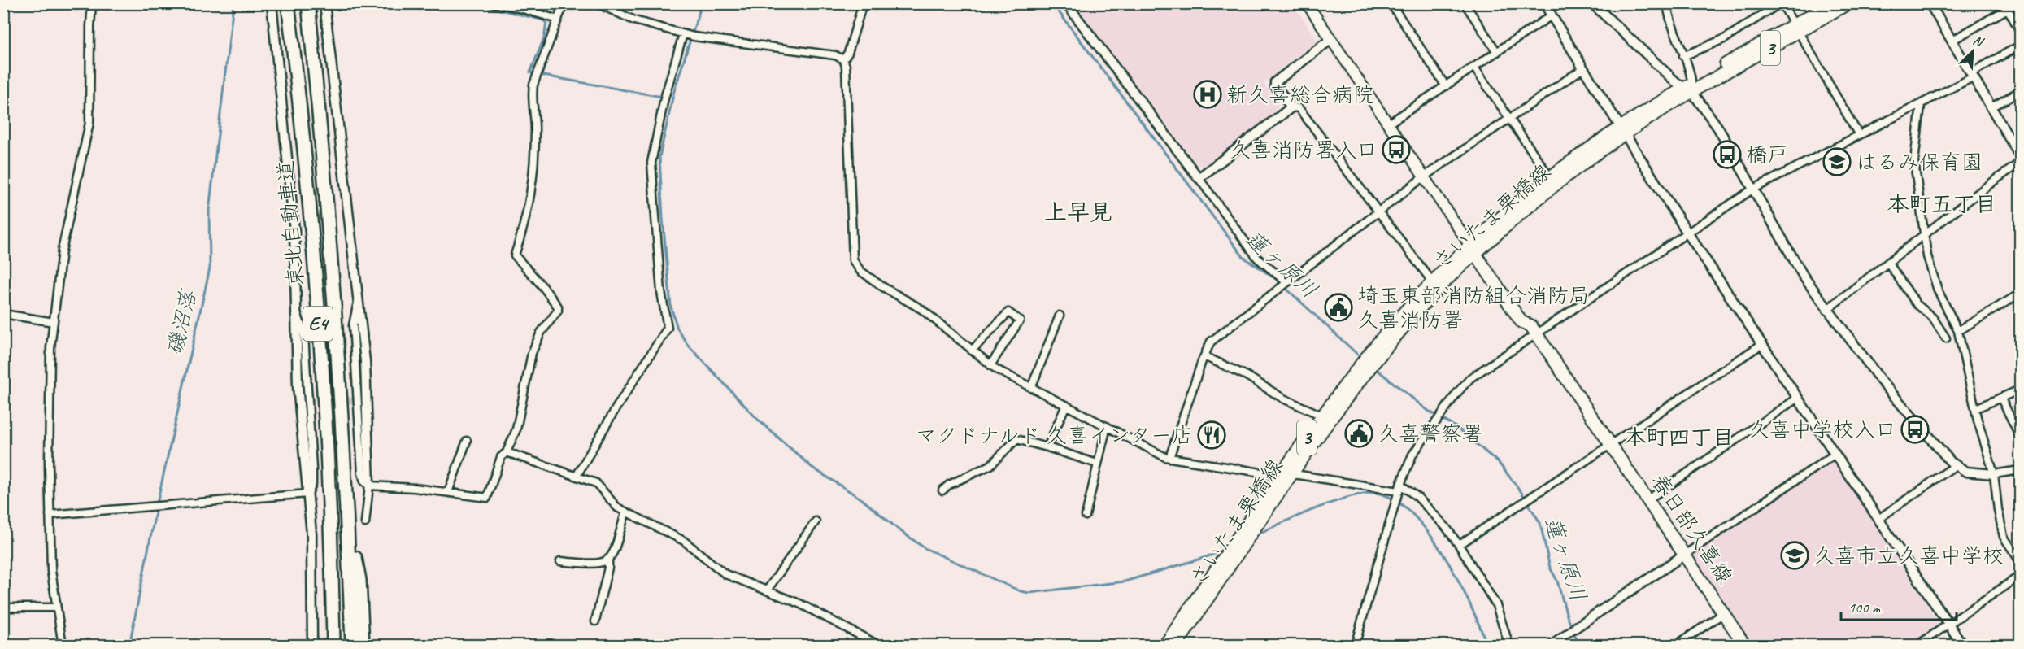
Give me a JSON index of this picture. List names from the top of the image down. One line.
{"streets":{"highway":["東北自動車道","E4"],"main road":["3","さいたま栗橋線","春日部久喜線"]},"crossings":[["さいたま栗橋線","春日部久喜線"]],"districts":["本町五丁目","上早見","本町四丁目"],"water":["蓮ヶ原川","磯沼落"],"places":{"hospital":["新久喜総合病院"],"bus stop":["久喜消防署入口","橋戸","久喜中学校入口"],"school or university":["はるみ保育園","久喜市立久喜中学校"],"public building":["埼玉東部消防組合消防局 久喜消防署","久喜警察署"],"restaurant":["マクドナルド 久喜インター店"]},"scale_bar":"100 m","north":"top right"}
